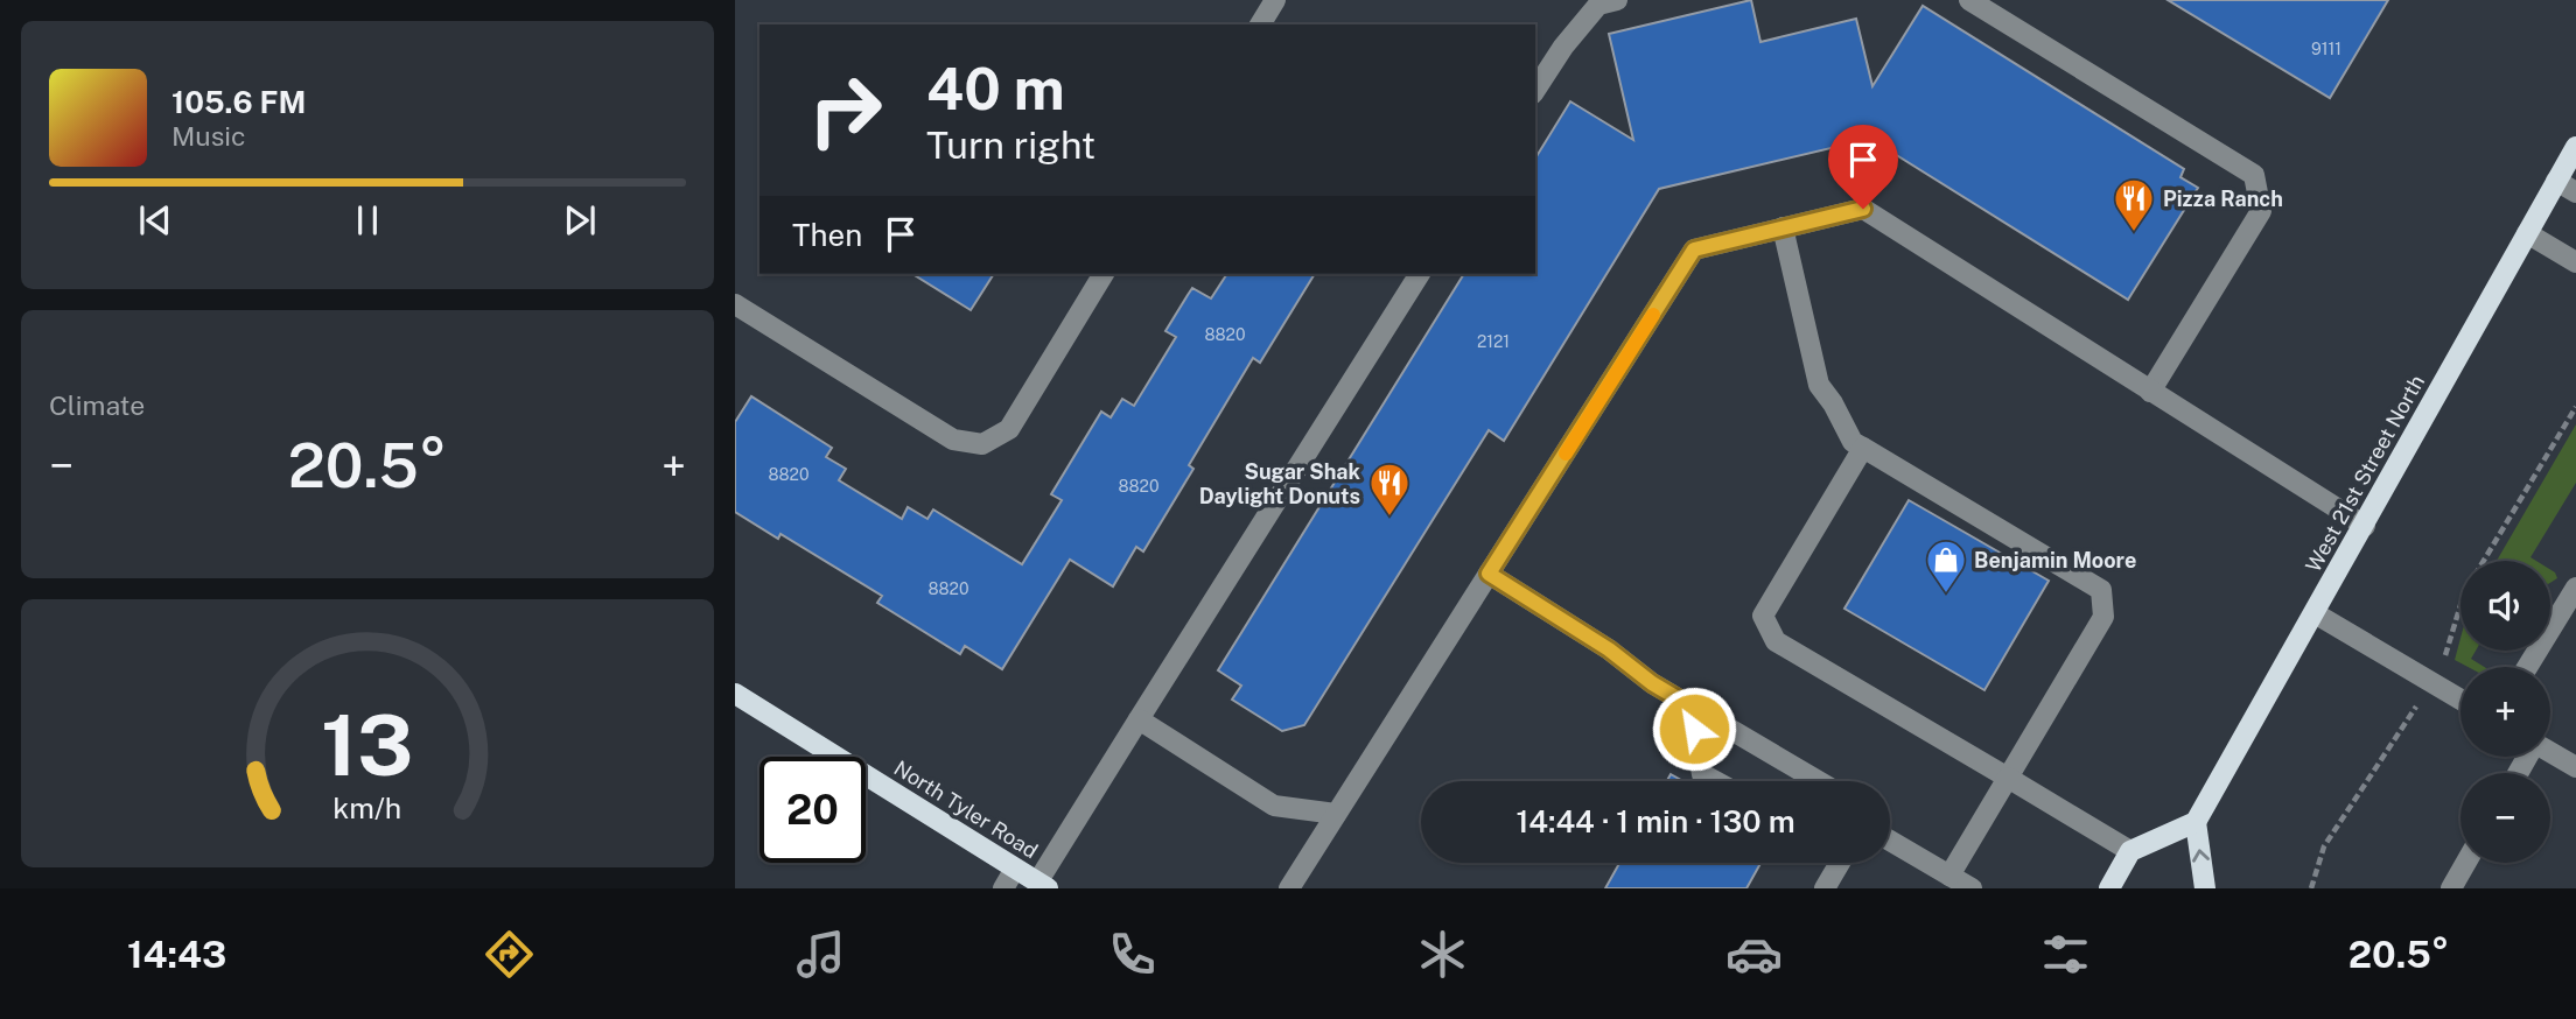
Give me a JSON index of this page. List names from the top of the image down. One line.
{"streets":{"main road":["West 21st Street North","North Tyler Road"]},"places":{"restaurant":["Pizza Ranch","Sugar Shak Daylight Donuts"],"shop":["Benjamin Moore"]},"house_numbers":["9111","8820","2121","8820","8820","8820"],"page":{"turn":["40 m","Turn right"],"song":["105.6 FM","Music"],"then":"Then","tile":"Climate","heat":["−","20.5°","+"],"map_buttons":["+","−"],"limit":"20","trip":"14:44 · 1 min · 130 m","tabs":["14:43","20.5°"],"gauge":["13","km/h"]}}
